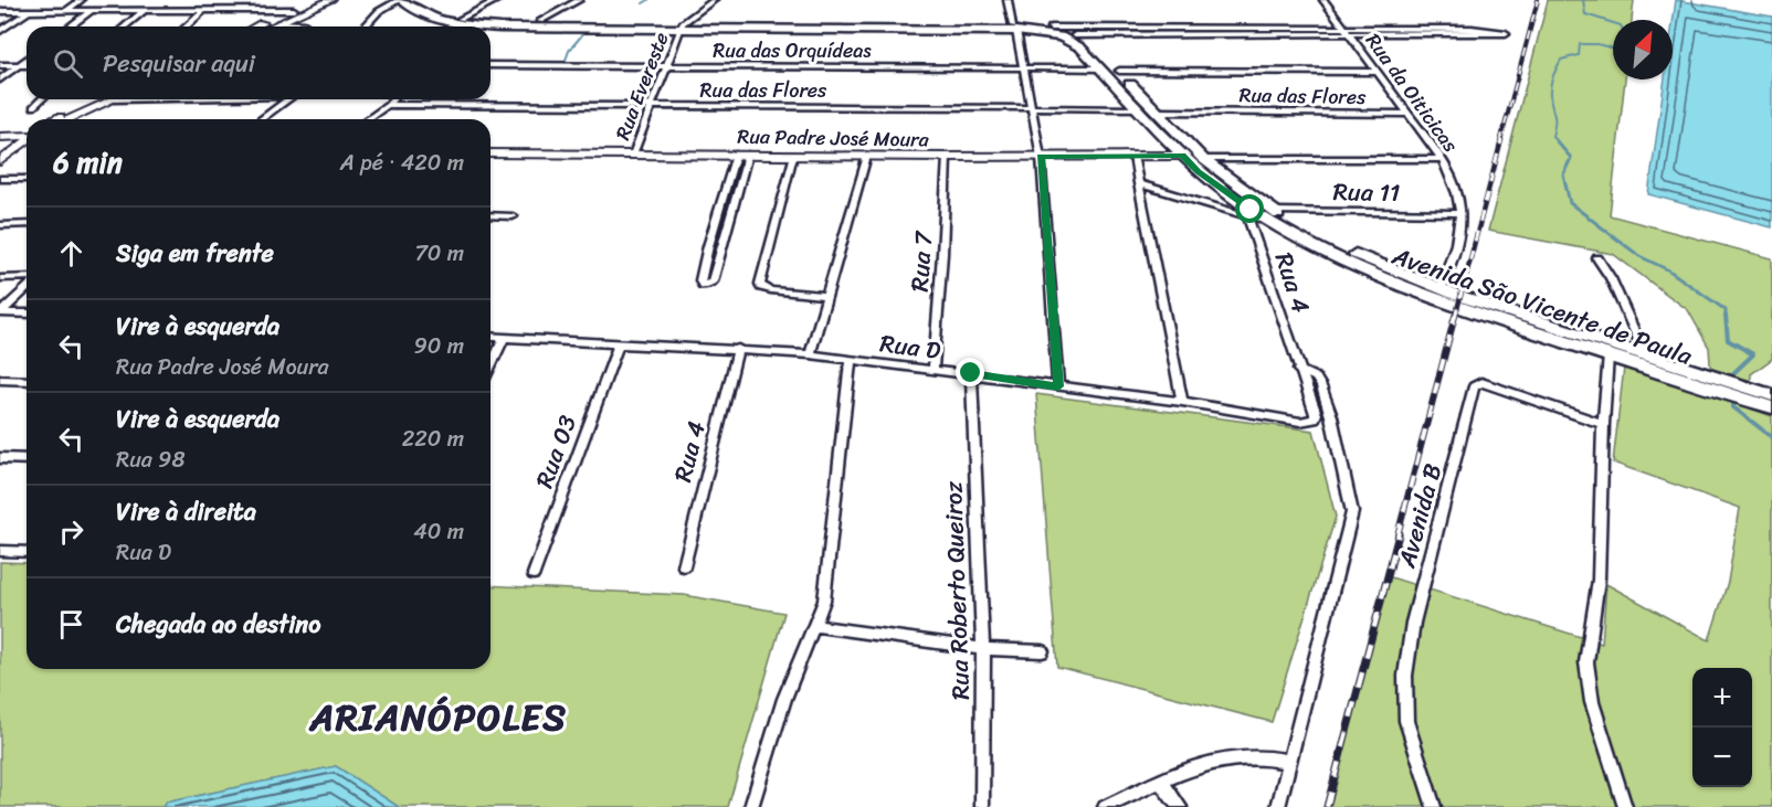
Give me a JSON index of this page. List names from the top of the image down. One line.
{"streets":{"main road":["Avenida São Vicente de Paula"],"street":["Rua das Orquídeas","Rua Evereste","Rua das Flores","Rua da Oiticicas","Rua Padre José Moura","Rua 11","Rua 7","Rua 4","Rua D","Rua 03","Avenida B","Rua Roberto Queiroz"]},"crossings":[["Rua das Orquídeas","Rua Evereste"],["Rua das Orquídeas","Avenida São Vicente de Paula"],["Rua Evereste","Rua das Flores"],["Rua Evereste","Rua Padre José Moura"],["Rua das Flores","Rua da Oiticicas"],["Rua das Flores","Avenida São Vicente de Paula"],["Rua da Oiticicas","Rua 11"],["Rua da Oiticicas","Avenida São Vicente de Paula"],["Rua Padre José Moura","Rua 7"],["Rua Padre José Moura","Avenida São Vicente de Paula"],["Rua 11","Avenida São Vicente de Paula"],["Rua 7","Rua D"],["Rua 4","Avenida São Vicente de Paula"],["Rua 4","Rua D"],["Rua D","Rua 03"],["Rua D","Rua Roberto Queiroz"]],"districts":["ARIANÓPOLES"],"north":"top right","page":{"search":"Pesquisar aqui","heading":["6 min","A pé · 420 m"],"list":[["Siga em frente","70 m"],["Vire à esquerda","Rua Padre José Moura","90 m"],["Vire à esquerda","Rua 98","220 m"],["Vire à direita","Rua D","40 m"],"Chegada ao destino"],"map_buttons":["+","−"]}}
